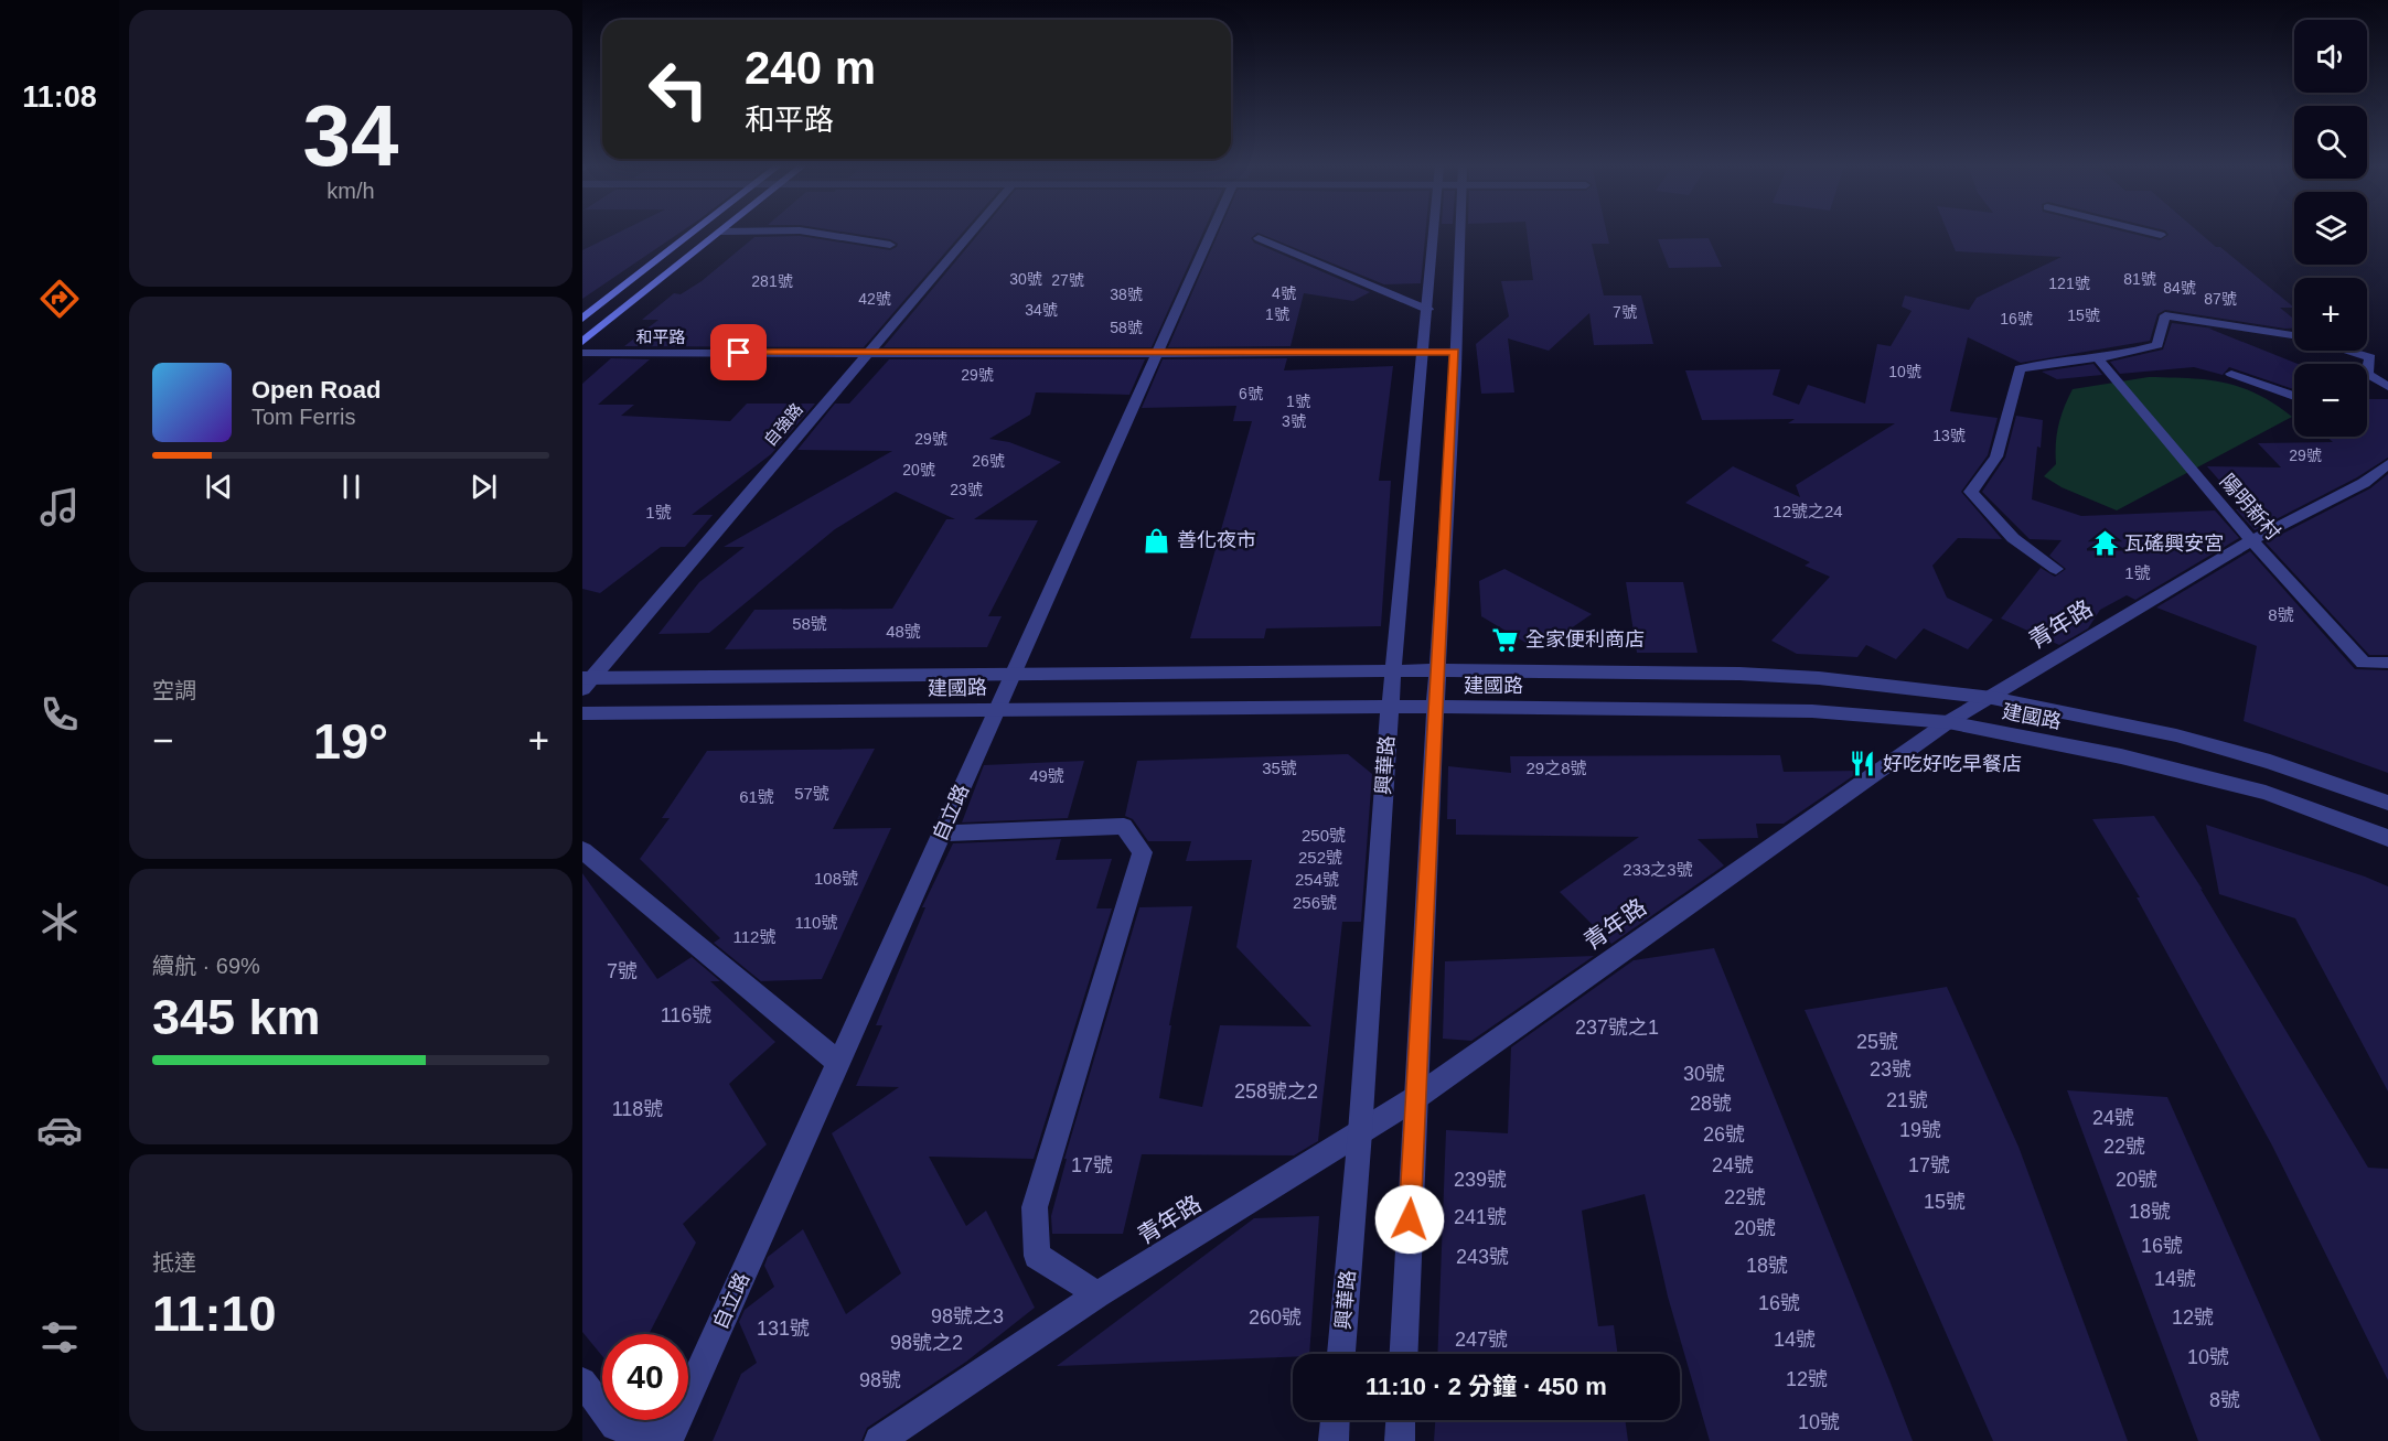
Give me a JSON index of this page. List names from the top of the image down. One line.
{"streets":{"street":["和平路","自強路","陽明新村","青年路","建國路","興華路","自立路"]},"crossings":[["和平路","自強路"],["和平路","興華路"],["和平路","自立路"],["自強路","建國路"],["陽明新村","青年路"],["青年路","建國路"],["青年路","興華路"],["建國路","興華路"],["建國路","自立路"]],"places":{"shop":["善化夜市"],"temple":["瓦磘興安宮"],"supermarket":["全家便利商店"],"restaurant":["好吃好吃早餐店"]},"house_numbers":["30號","81號","27號","281號","121號","84號","4號","38號","42號","87號","34號","7號","1號","15號","16號","58號","10號","29號","6號","1號","3號","13號","29號","29號","26號","20號","23號","12號之24","1號","1號","8號","58號","48號","35號","29之8號","49號","57號","61號","250號","252號","233之3號","108號","254號","256號","110號","112號","7號","116號","237號之1","25號","23號","30號","258號之2","21號","28號","118號","24號","19號","26號","22號","17號","24號","17號","239號","20號","22號","15號","18號","241號","20號","16號","243號","18號","14號","16號","98號之3","260號","12號","131號","247號","14號","98號之2","10號","12號","98號","8號","10號"],"page":{"tabs":"11:08","tile":[["34","km/h"],"空調",["續航 · 69%","345 km"],["抵達","11:10"]],"map_buttons":["+","−"],"turn":["240 m","和平路"],"song":["Open Road","Tom Ferris"],"heat":["−","19°","+"],"limit":"40","trip":"11:10 · 2 分鐘 · 450 m"}}
